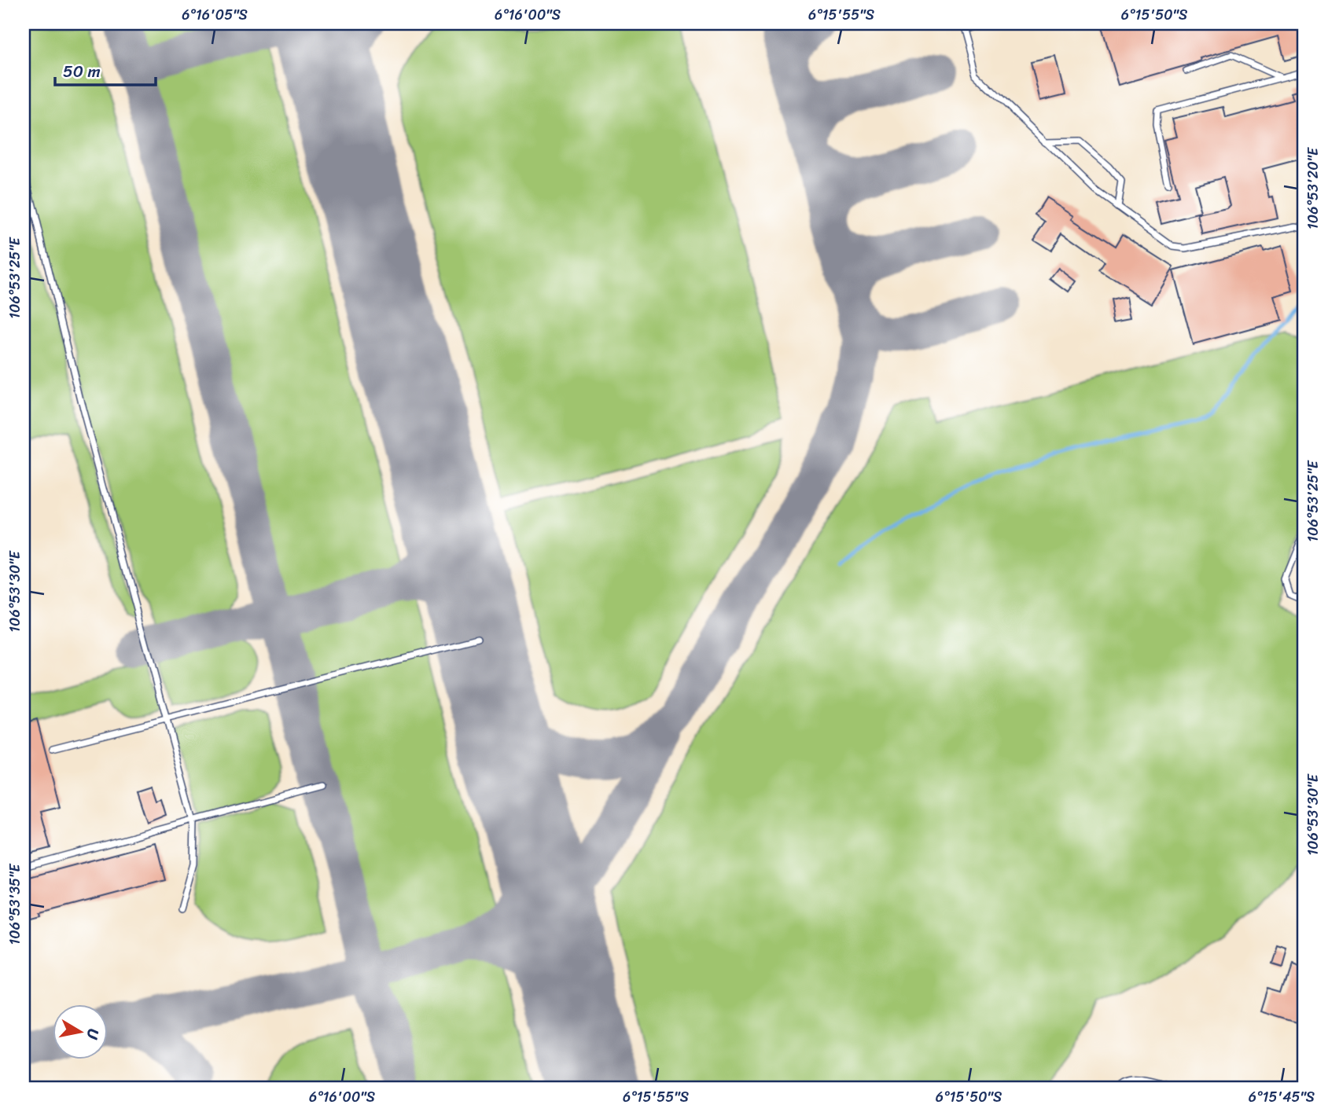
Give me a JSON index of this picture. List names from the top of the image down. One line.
{"scale_bar":"50 m","north":"right","coordinates":["6°16'05\"S","6°16'00\"S","6°15'55\"S","6°15'50\"S","106°53'20\"E","106°53'25\"E","106°53'30\"E","106°53'35\"E","6°15'45\"S"]}
